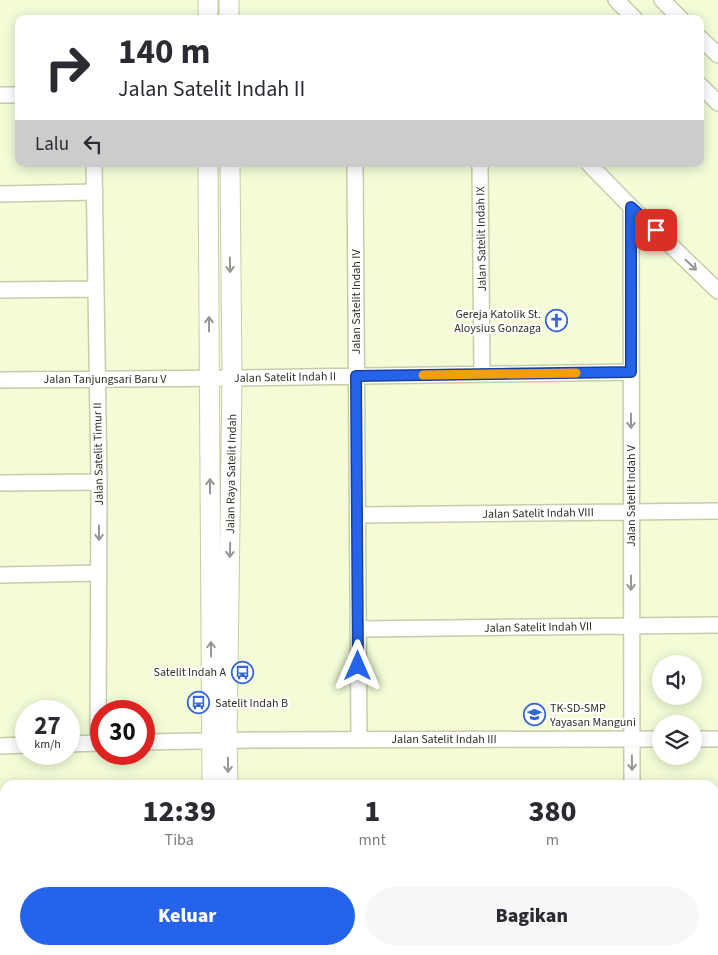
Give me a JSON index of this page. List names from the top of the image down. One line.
{"streets":{"street":["Jalan Satelit Indah IX","Jalan Satelit Indah IV","Jalan Satelit Indah II","Jalan Tanjungsari Baru V","Jalan Satelit Timur II","Jalan Raya Satelit Indah","Jalan Satelit Indah V","Jalan Satelit Indah VIII","Jalan Satelit Indah VII","Jalan Satelit Indah III"]},"crossings":[["Jalan Satelit Indah IX","Jalan Satelit Indah II"],["Jalan Satelit Indah IV","Jalan Satelit Indah II"],["Jalan Satelit Indah IV","Jalan Satelit Indah VIII"],["Jalan Satelit Indah IV","Jalan Satelit Indah VII"],["Jalan Satelit Indah IV","Jalan Satelit Indah III"],["Jalan Satelit Indah II","Jalan Tanjungsari Baru V"],["Jalan Satelit Indah II","Jalan Raya Satelit Indah"],["Jalan Satelit Indah II","Jalan Satelit Indah V"],["Jalan Tanjungsari Baru V","Jalan Satelit Timur II"],["Jalan Tanjungsari Baru V","Jalan Raya Satelit Indah"],["Jalan Raya Satelit Indah","Jalan Satelit Indah III"],["Jalan Satelit Indah V","Jalan Satelit Indah VIII"],["Jalan Satelit Indah V","Jalan Satelit Indah VII"],["Jalan Satelit Indah V","Jalan Satelit Indah III"]],"one_way":["Jalan Satelit Indah V"],"places":{"church":["Gereja Katolik St. Aloysius Gonzaga"],"bus stop":["Satelit Indah A","Satelit Indah B"],"school or university":["TK-SD-SMP Yayasan Manguni"]},"page":{"turn":["140 m","Jalan Satelit Indah II"],"then":"Lalu","speed":"27 km/h","limit":"30","eta":["12:39","Tiba","1","mnt","380","m"],"buttons":["Keluar","Bagikan"]}}
